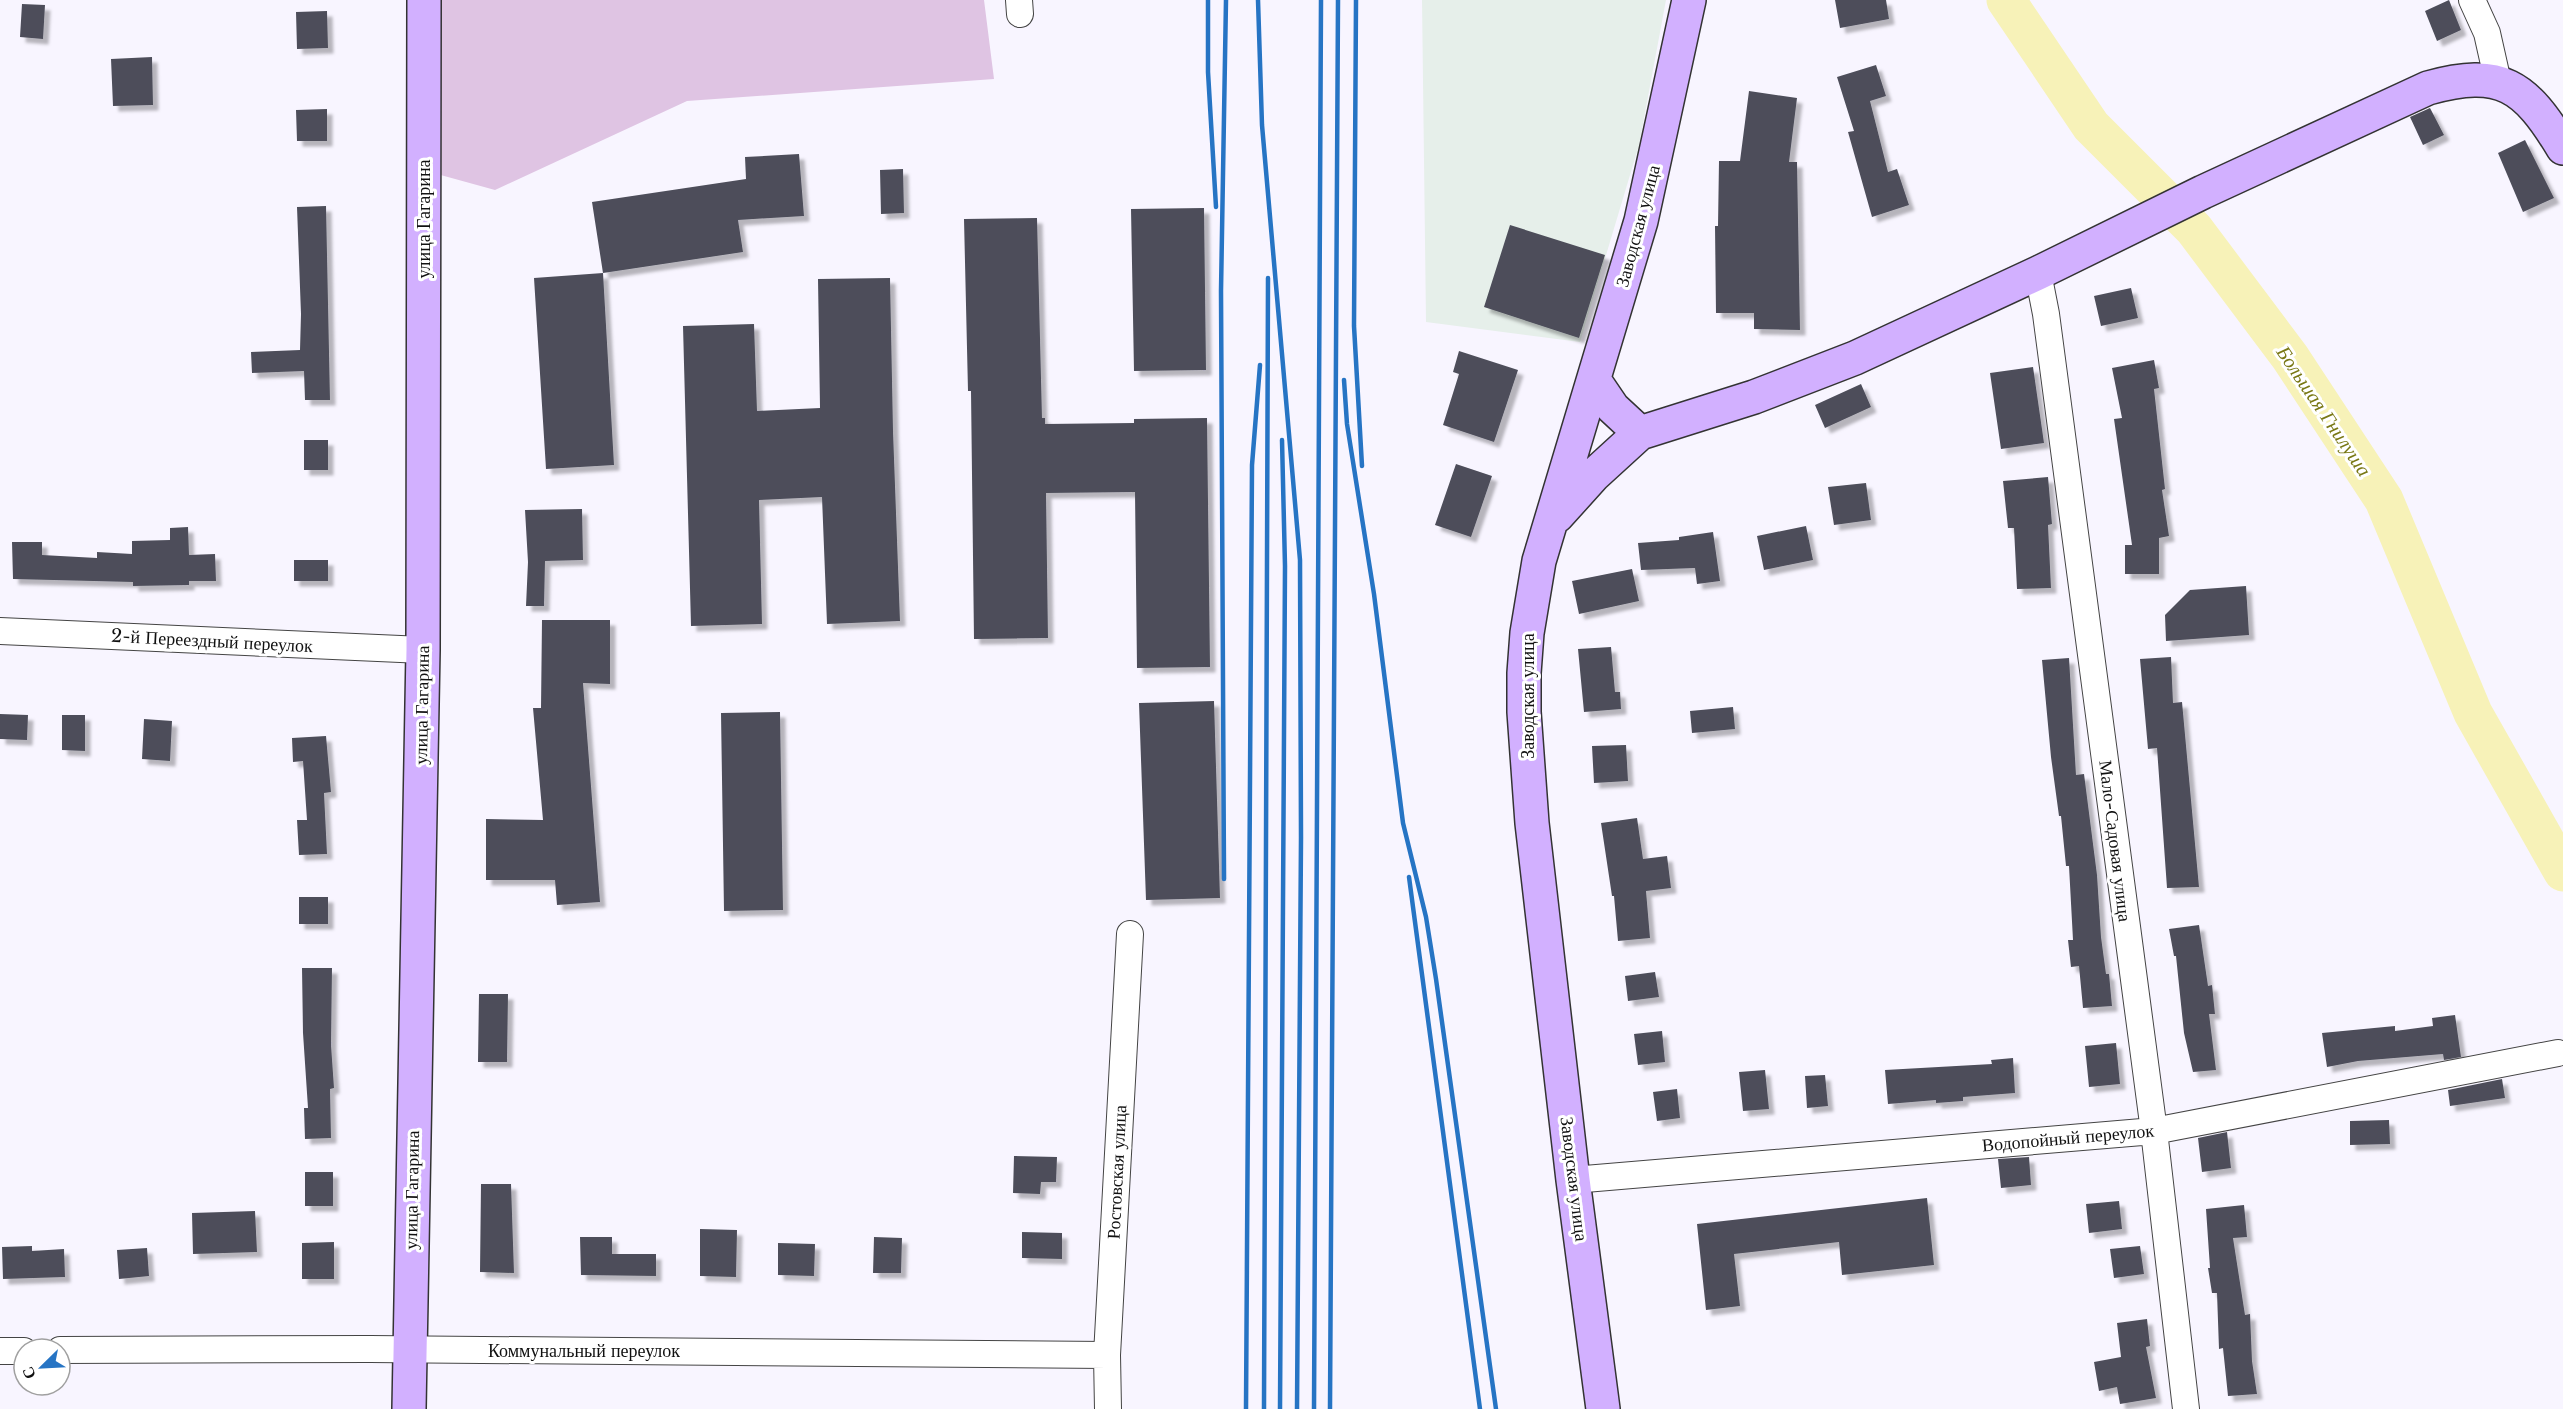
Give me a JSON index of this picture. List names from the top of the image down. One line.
{"streets":{"main road":["улица Гагарина","Заводская улица"],"street":["2-й Переездный переулок","Мало-Садовая улица","Водопойный переулок","Ростовская улица","Коммунальный переулок"]},"crossings":[["улица Гагарина","2-й Переездный переулок"],["улица Гагарина","Коммунальный переулок"],["Заводская улица","Водопойный переулок"],["Мало-Садовая улица","Водопойный переулок"],["Ростовская улица","Коммунальный переулок"]],"water":["Большая Гнилуша"],"north":"bottom left"}
